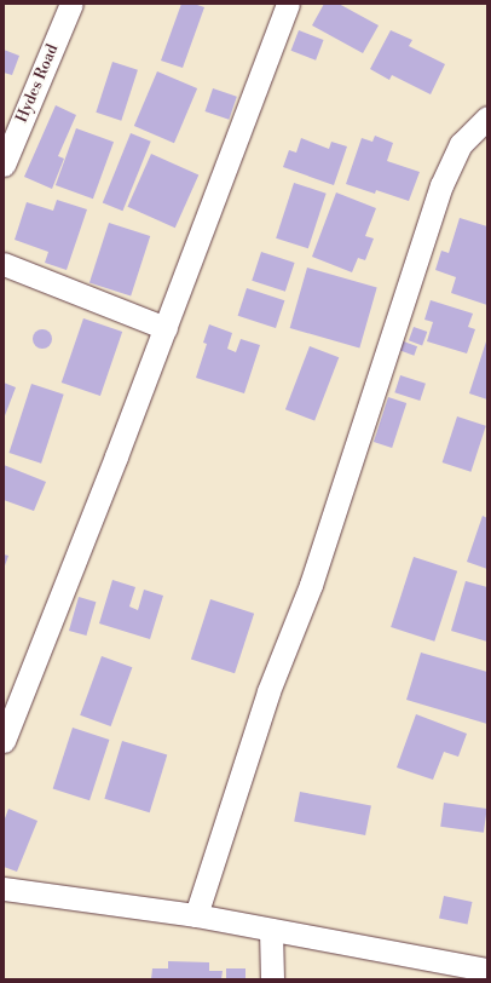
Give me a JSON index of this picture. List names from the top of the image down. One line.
{"streets":{"street":["Hydes Road"]}}
